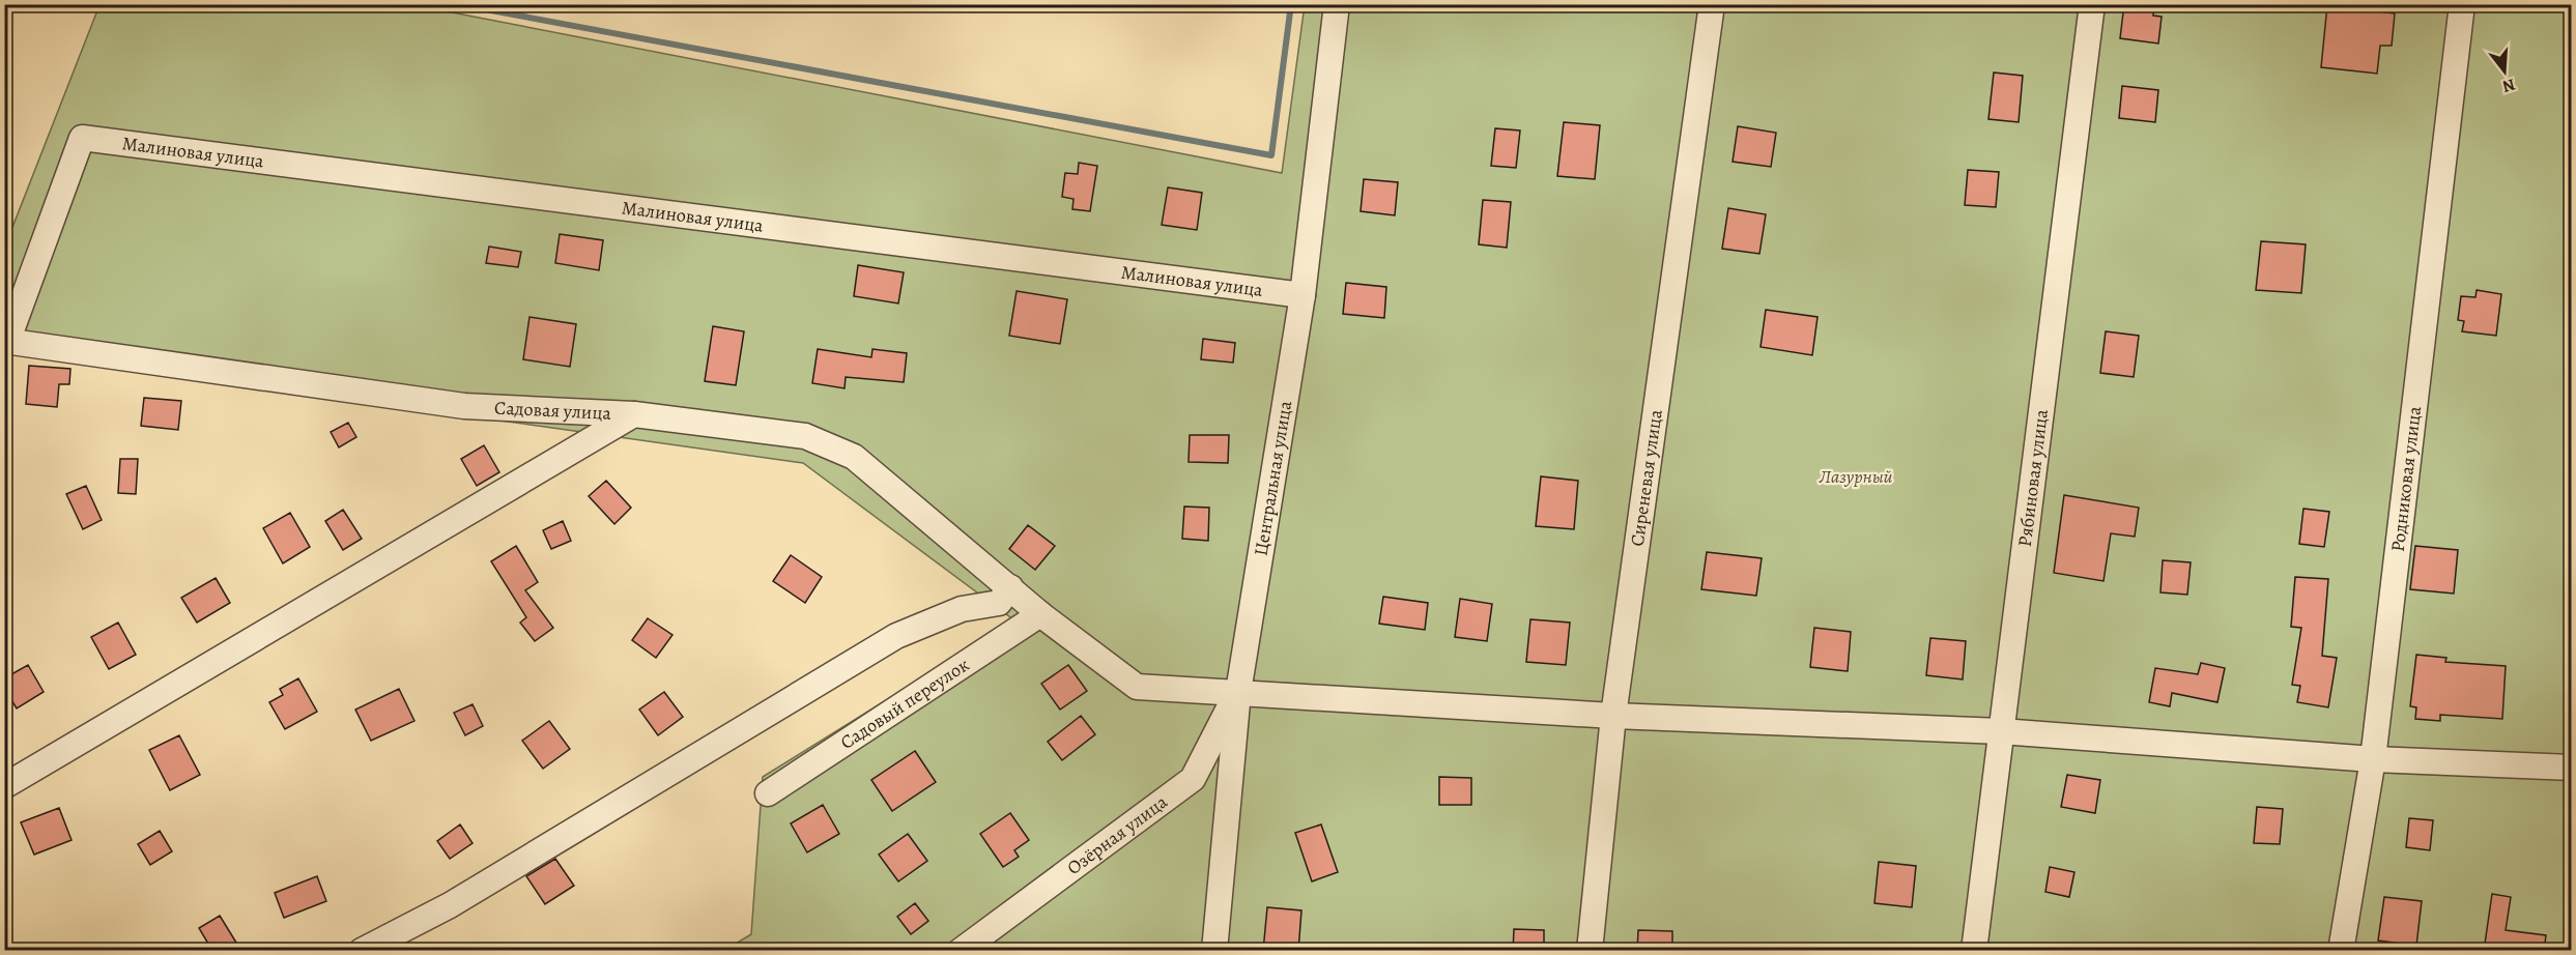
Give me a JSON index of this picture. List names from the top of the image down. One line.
{"streets":{"street":["Малиновая улица","Садовая улица","Центральная улица","Сиреневая улица","Рябиновая улица","Родниковая улица","Садовый переулок","Озёрная улица"]},"crossings":[["Малиновая улица","Садовая улица"],["Малиновая улица","Центральная улица"],["Садовая улица","Центральная улица"],["Садовая улица","Сиреневая улица"],["Садовая улица","Рябиновая улица"],["Садовая улица","Родниковая улица"],["Садовая улица","Садовый переулок"],["Садовая улица","Озёрная улица"],["Центральная улица","Озёрная улица"]],"parks":["Лазурный"],"north":"bottom"}
